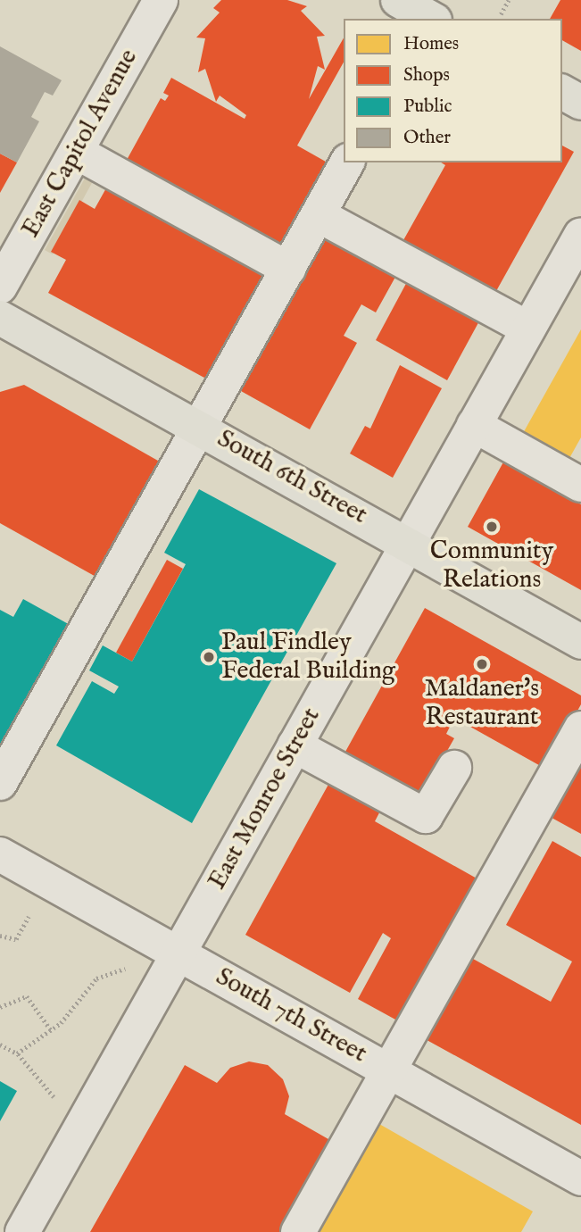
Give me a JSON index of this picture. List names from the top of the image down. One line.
{"streets":{"main road":["South 6th Street"],"street":["East Capitol Avenue","East Monroe Street","South 7th Street"]},"crossings":[["South 6th Street","East Monroe Street"],["East Monroe Street","South 7th Street"]],"places":["Community Relations","Paul Findley Federal Building","Maldaner's Restaurant"],"legend":["Homes","Shops","Public","Other"]}
